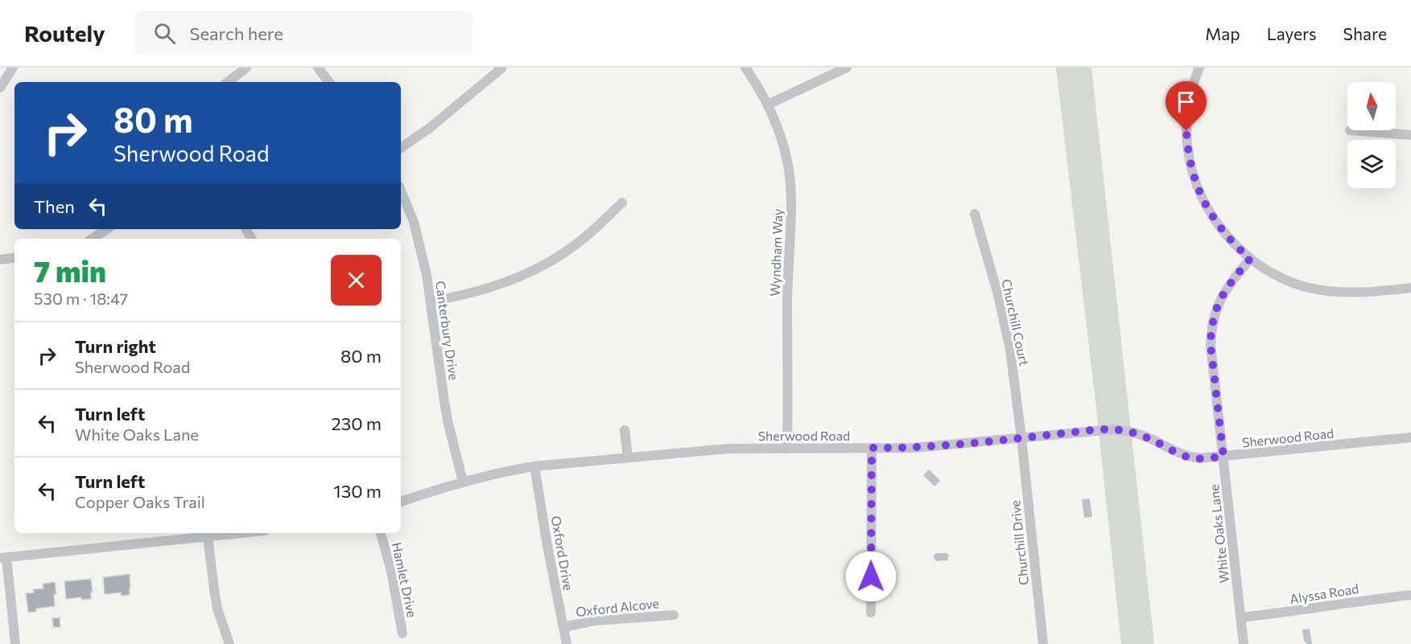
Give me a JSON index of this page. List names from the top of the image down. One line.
{"streets":{"street":["Wyndham Way","Churchill Court","Canterbury Drive","Sherwood Road","White Oaks Lane","Churchill Drive","Oxford Drive","Hamlet Drive","Alyssa Road","Oxford Alcove"]},"crossings":[["Wyndham Way","Sherwood Road"],["Churchill Court","Sherwood Road"],["Churchill Court","Churchill Drive"],["Canterbury Drive","Sherwood Road"],["Sherwood Road","White Oaks Lane"],["Sherwood Road","Churchill Drive"],["Sherwood Road","Oxford Drive"],["White Oaks Lane","Alyssa Road"],["Oxford Drive","Oxford Alcove"]],"north":"top","page":{"header":"Routely","search":"Search here","nav":["Map","Layers","Share"],"turn":["80 m","Sherwood Road"],"then":"Then","heading":["7 min","530 m · 18:47"],"list":[{"name":"Turn right","note":"Sherwood Road","value":"80 m"},{"name":"Turn left","note":"White Oaks Lane","value":"230 m"},{"name":"Turn left","note":"Copper Oaks Trail","value":"130 m"}]}}
